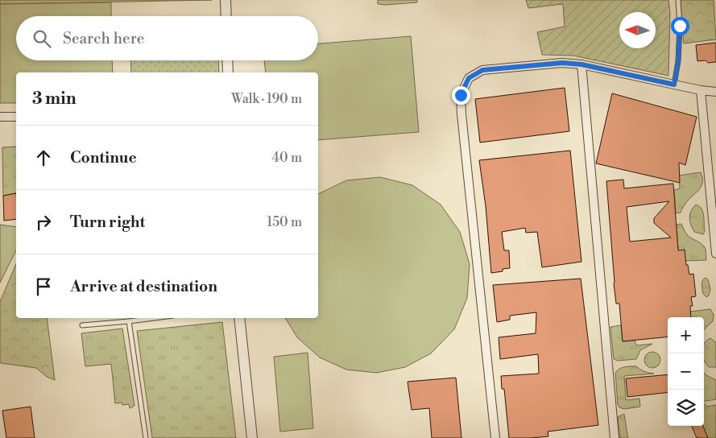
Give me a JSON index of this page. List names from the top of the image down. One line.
{"north":"left","page":{"search":"Search here","heading":["3 min","Walk · 190 m"],"list":[["Continue","40 m"],["Turn right","150 m"],"Arrive at destination"],"map_buttons":["+","−"]}}
